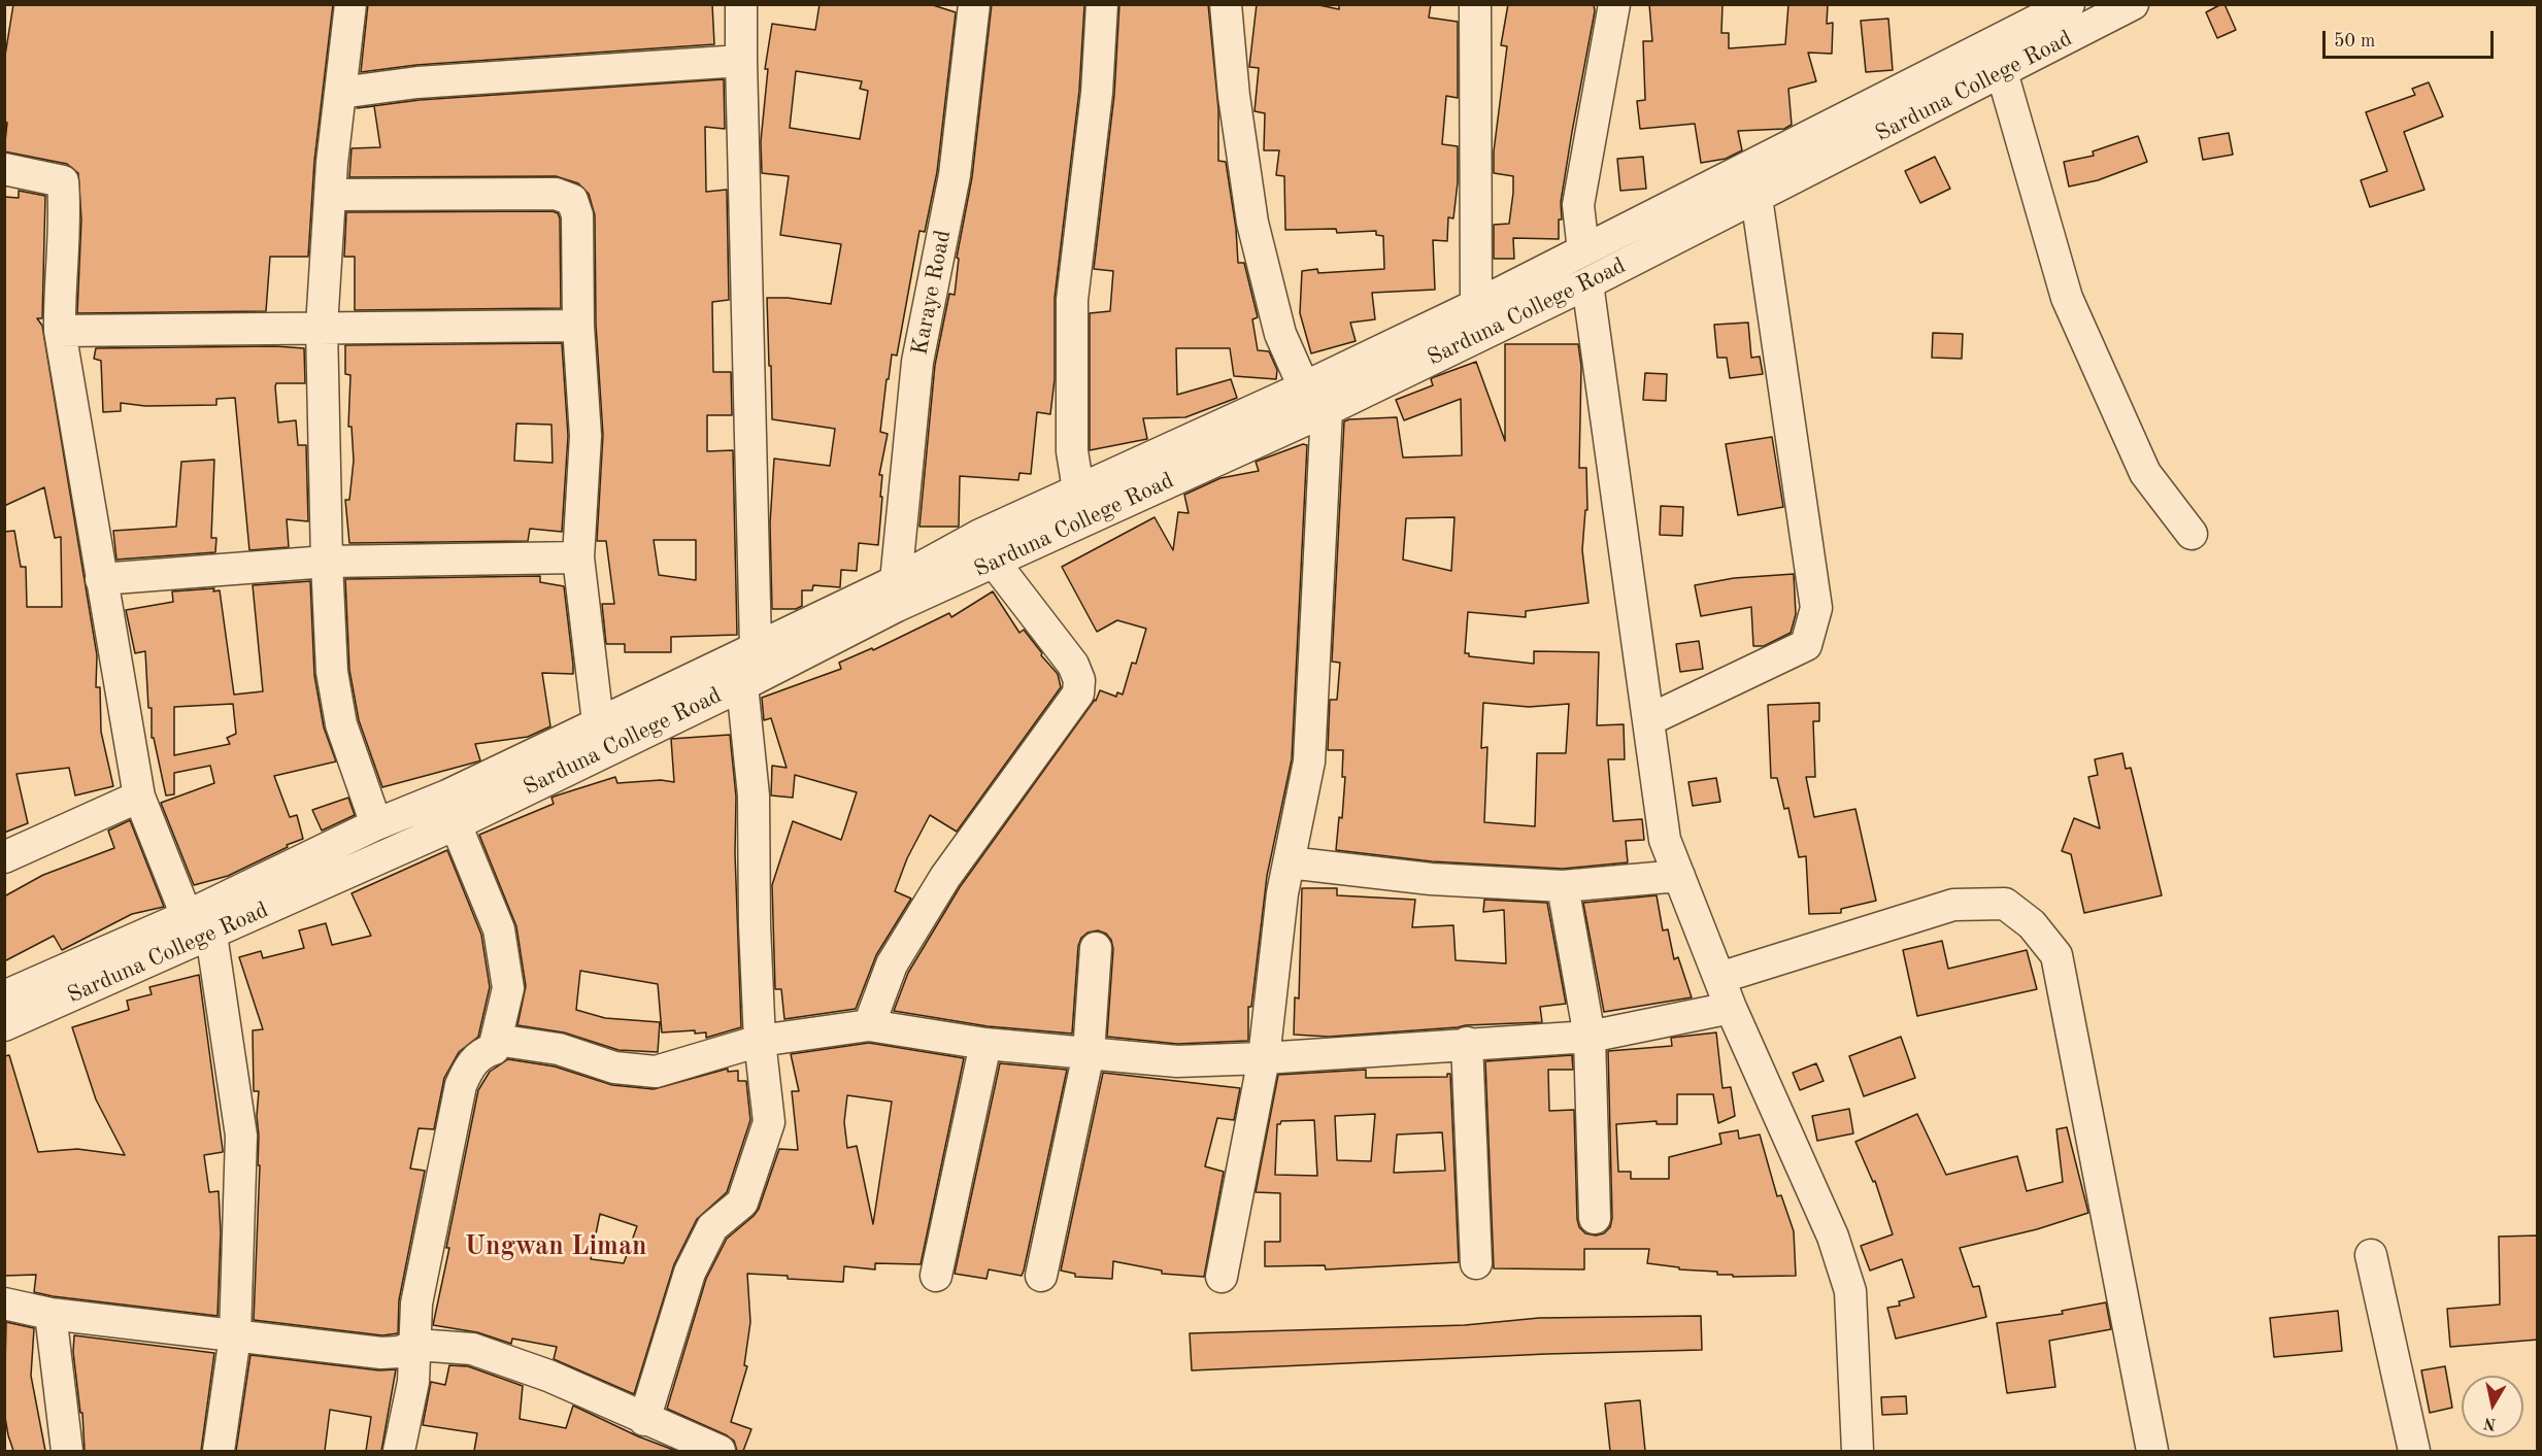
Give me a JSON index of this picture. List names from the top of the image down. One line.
{"streets":{"street":["Sarduna College Road","Karaye Road"]},"crossings":[["Sarduna College Road","Karaye Road"]],"districts":["Ungwan Liman"],"scale_bar":"50 m","north":"bottom"}
